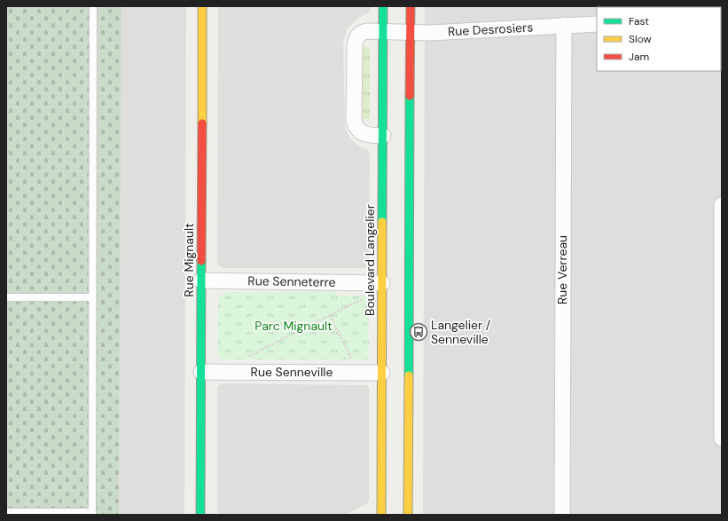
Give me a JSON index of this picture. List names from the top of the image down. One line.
{"streets":{"main road":["Rue Mignault","Boulevard Langelier"],"street":["Rue Desrosiers","Rue Verreau","Rue Senneterre","Rue Senneville"]},"crossings":[["Rue Desrosiers","Boulevard Langelier"],["Rue Desrosiers","Rue Verreau"],["Rue Mignault","Rue Senneterre"],["Rue Mignault","Rue Senneville"],["Boulevard Langelier","Rue Senneterre"],["Boulevard Langelier","Rue Senneville"]],"parks":["Parc Mignault"],"places":{"bus stop":["Langelier / Senneville"]},"legend":["Fast","Slow","Jam"]}
